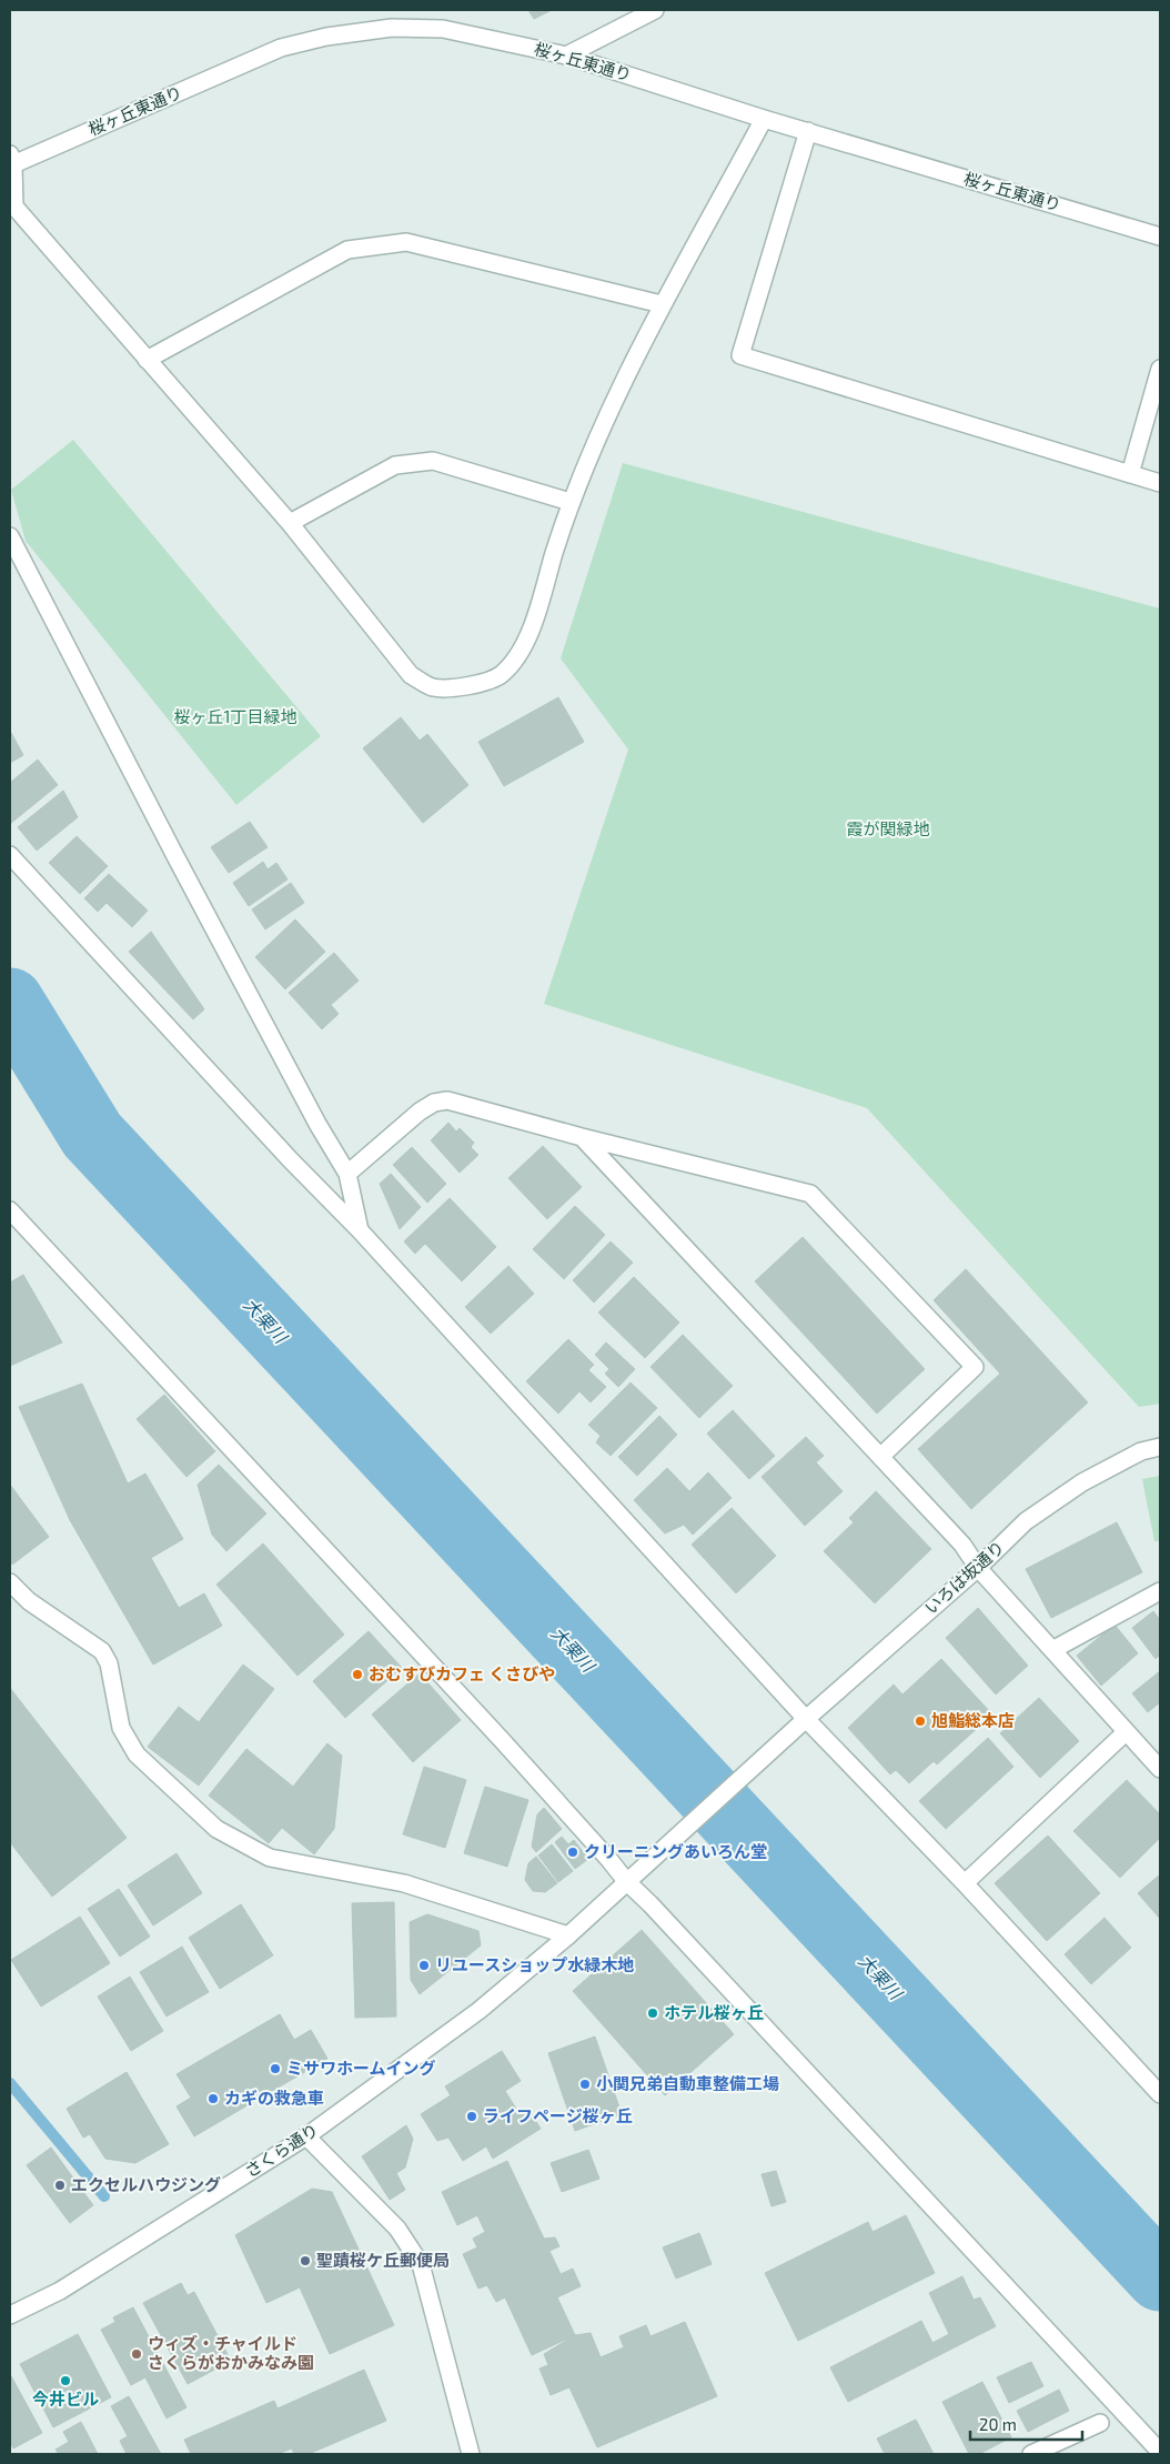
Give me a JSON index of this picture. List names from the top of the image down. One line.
{"streets":{"street":["桜ヶ丘東通り","いろは坂通り","さくら通り"]},"crossings":[["いろは坂通り","さくら通り"]],"water":["大栗川"],"parks":["桜ヶ丘1丁目緑地","霞が関緑地"],"places":["おむすびカフェ くさびや","旭鮨総本店","クリーニングあいろん堂","リユースショップ水緑木地","ホテル桜ヶ丘","ミサワホームイング","小関兄弟自動車整備工場","カギの救急車","ライフページ桜ヶ丘","エクセルハウジング","聖蹟桜ケ丘郵便局","ウィズ・チャイルド さくらがおかみなみ園","今井ビル"],"scale_bar":"20 m"}
